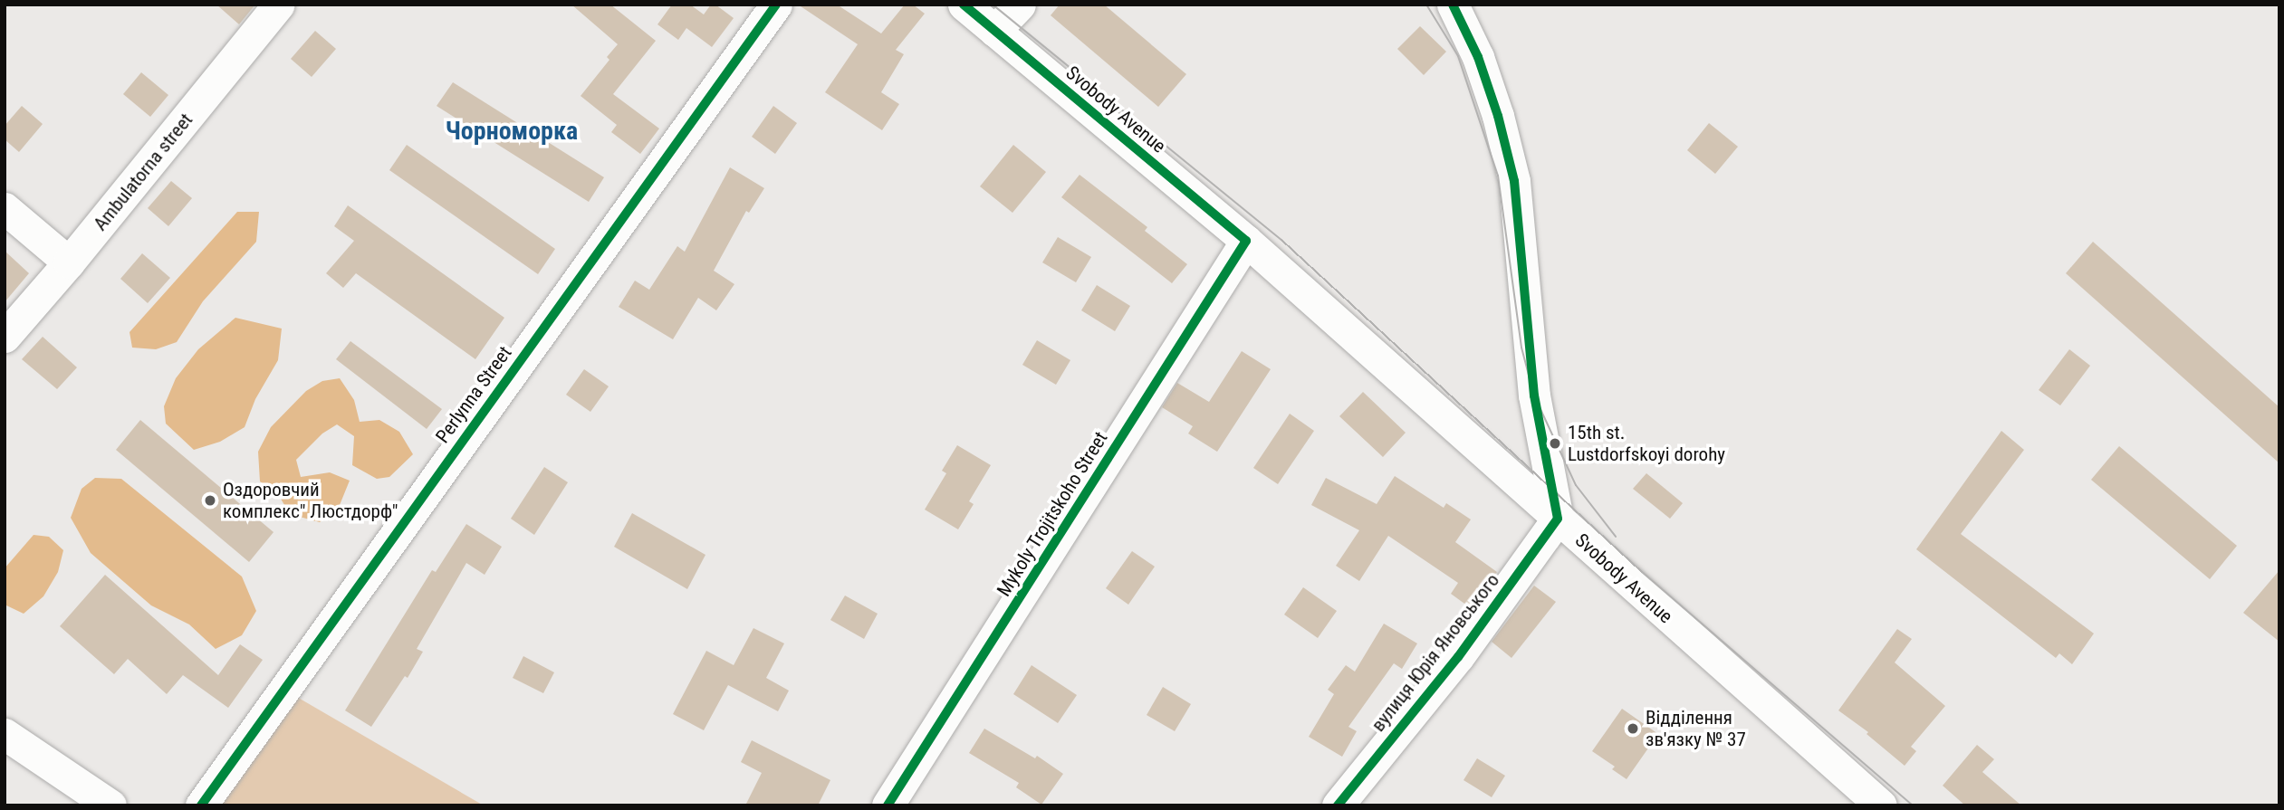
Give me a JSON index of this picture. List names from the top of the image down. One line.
{"streets":{"street":["Svobody Avenue","Ambulatorna street","Perlynna Street","Mykoly Trojitskoho Street","вулиця Юрія Яновського"]},"crossings":[["Svobody Avenue","Mykoly Trojitskoho Street"],["Svobody Avenue","вулиця Юрія Яновського"]],"districts":["Чорноморка"],"places":["15th st. Lustdorfskoyi dorohy","Оздоровчий комплекс\" Люстдорф\"","Відділення зв'язку № 37"]}
